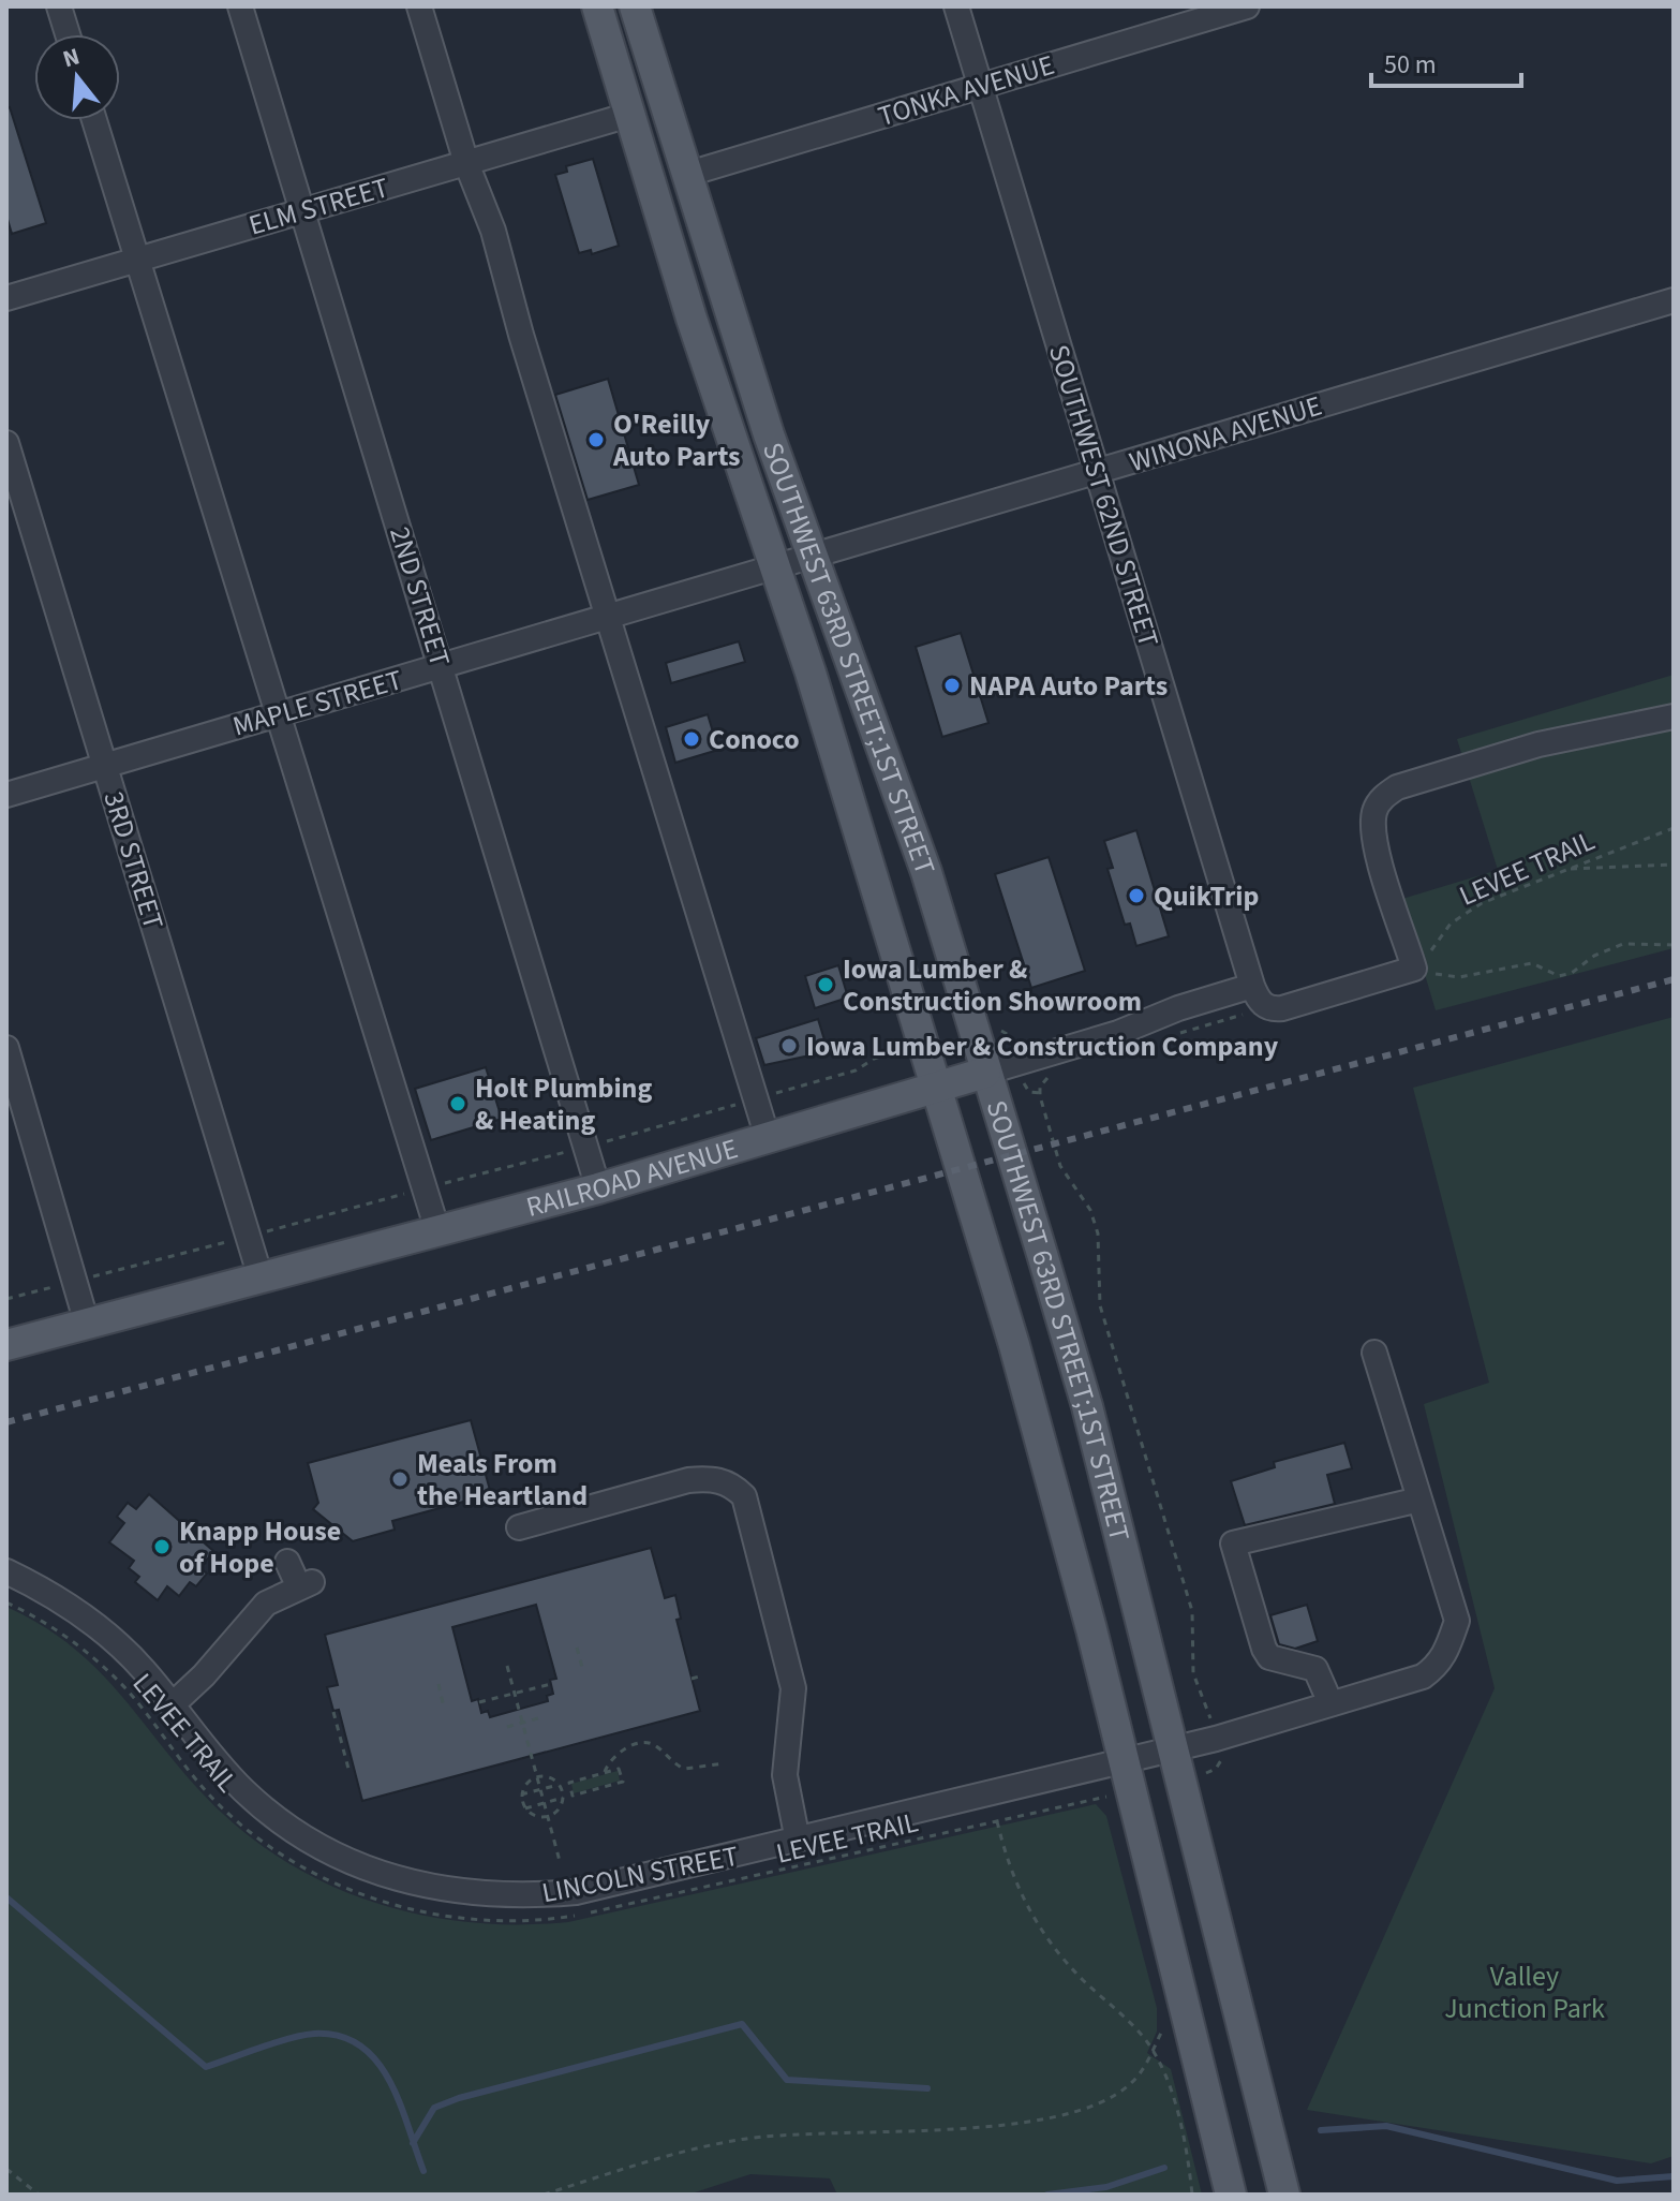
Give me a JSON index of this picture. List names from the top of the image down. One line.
{"streets":{"main road":["SOUTHWEST 63RD STREET;1ST STREET","RAILROAD AVENUE"],"street":["TONKA AVENUE","ELM STREET","WINONA AVENUE","SOUTHWEST 62ND STREET","2ND STREET","MAPLE STREET","3RD STREET","LINCOLN STREET"],"path":["LEVEE TRAIL"]},"crossings":[["TONKA AVENUE","SOUTHWEST 62ND STREET"],["TONKA AVENUE","SOUTHWEST 63RD STREET;1ST STREET"],["ELM STREET","2ND STREET"],["ELM STREET","SOUTHWEST 63RD STREET;1ST STREET"],["WINONA AVENUE","SOUTHWEST 62ND STREET"],["WINONA AVENUE","SOUTHWEST 63RD STREET;1ST STREET"],["WINONA AVENUE","MAPLE STREET"],["SOUTHWEST 62ND STREET","RAILROAD AVENUE"],["2ND STREET","MAPLE STREET"],["2ND STREET","RAILROAD AVENUE"],["SOUTHWEST 63RD STREET;1ST STREET","MAPLE STREET"],["SOUTHWEST 63RD STREET;1ST STREET","RAILROAD AVENUE"],["SOUTHWEST 63RD STREET;1ST STREET","LINCOLN STREET"],["MAPLE STREET","3RD STREET"],["3RD STREET","RAILROAD AVENUE"]],"parks":["Valley Junction Park"],"places":["O'Reilly Auto Parts","NAPA Auto Parts","Conoco","QuikTrip","Iowa Lumber & Construction Showroom","Iowa Lumber & Construction Company","Holt Plumbing & Heating","Meals From the Heartland","Knapp House of Hope"],"scale_bar":"50 m","north":"top"}
